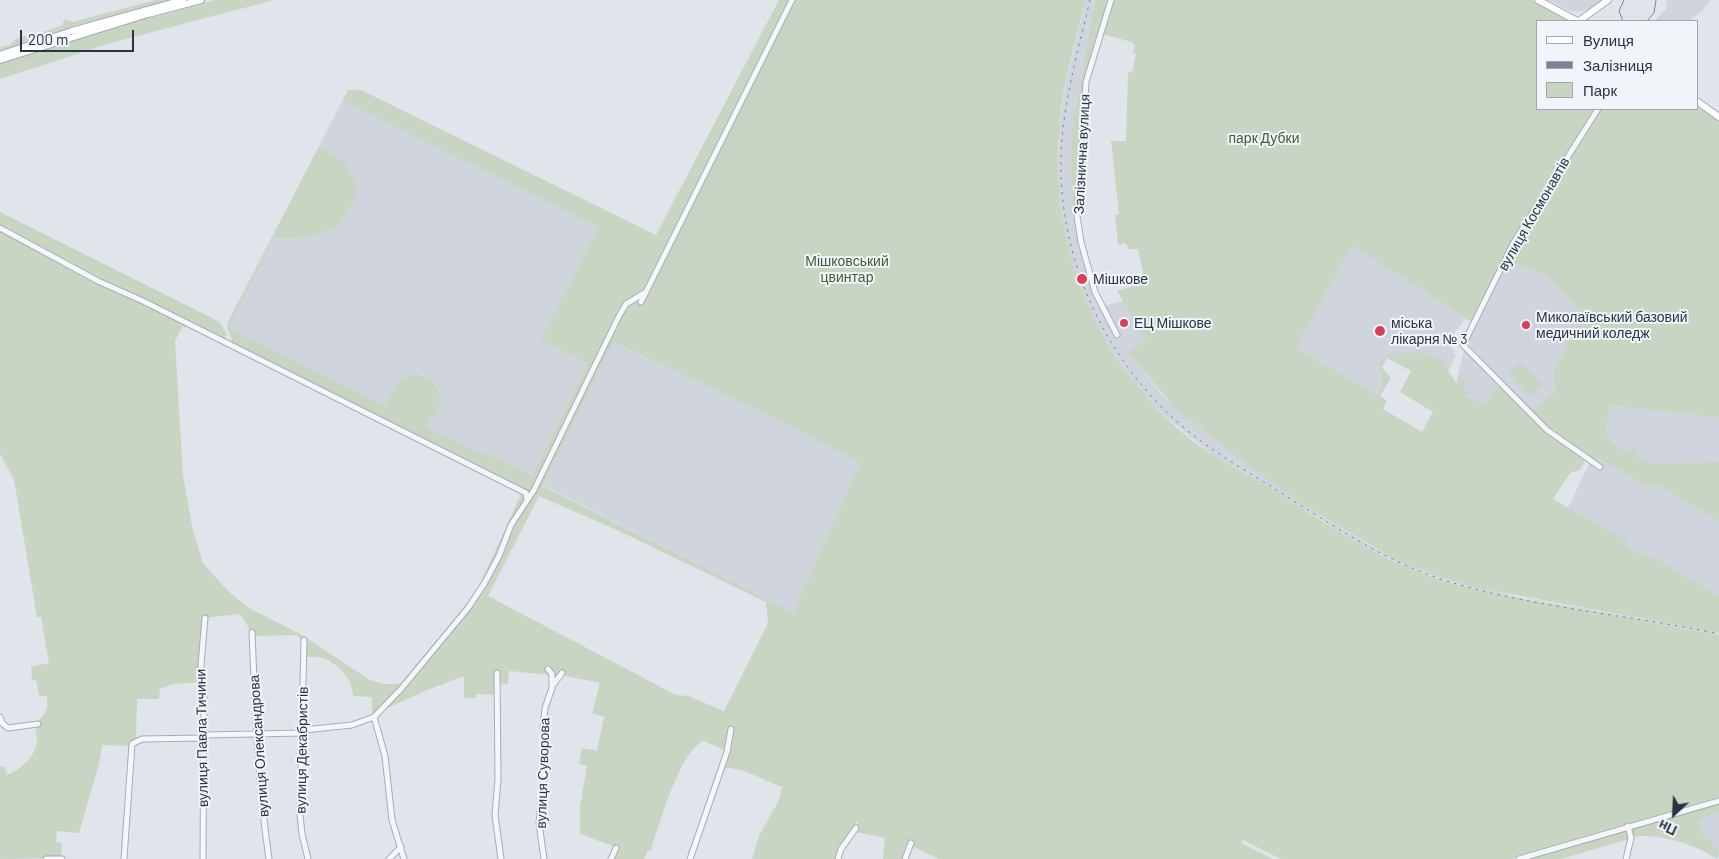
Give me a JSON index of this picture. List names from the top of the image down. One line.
{"streets":{"street":["Залізнична вулиця","вулиця Космонавтів","вулиця Павла Тичини","вулиця Олександрова","вулиця Декабристів","вулиця Суворова"]},"parks":["парк Дубки","Мішковський цвинтар"],"places":["Мішкове","ЕЦ Мішкове","Миколаївський базовий медичний коледж","міська лікарня № 3"],"legend":["Вулиця","Залізниця","Парк"],"scale_bar":"200 m","north":"bottom left"}
